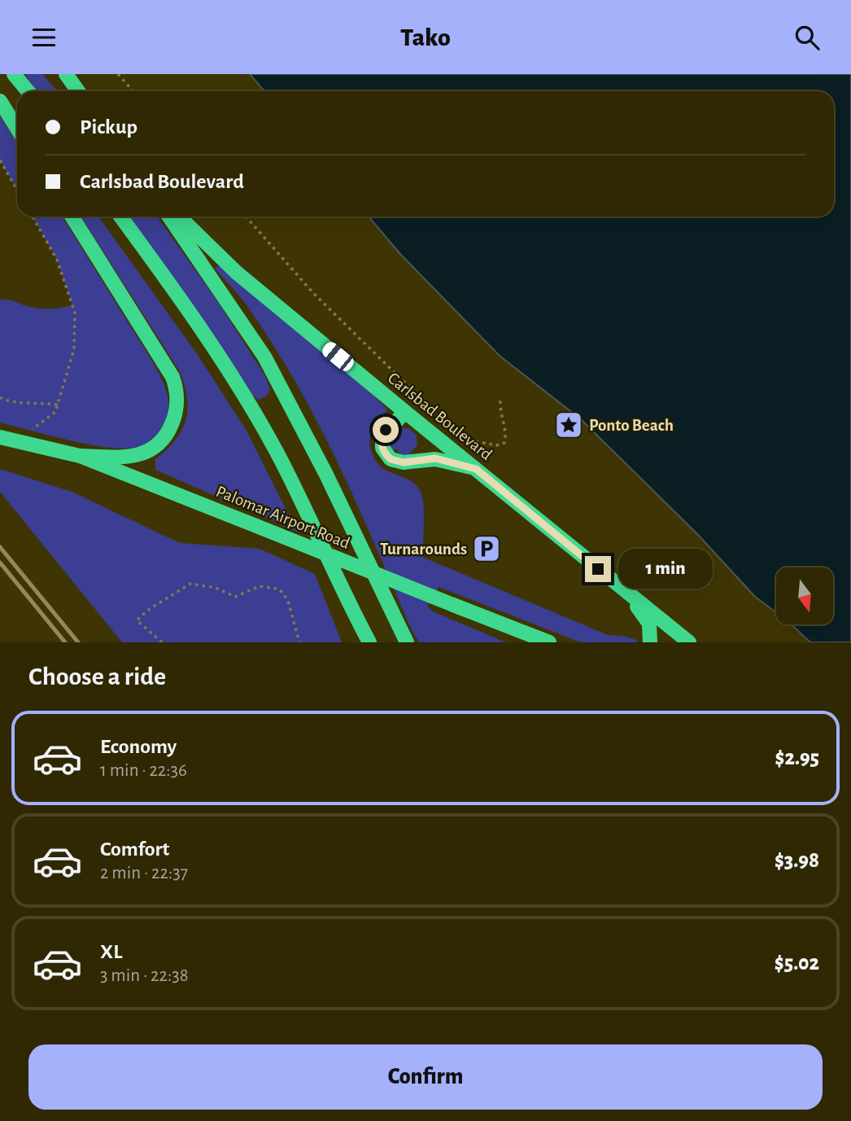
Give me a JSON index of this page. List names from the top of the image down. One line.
{"streets":{"main road":["Carlsbad Boulevard","Palomar Airport Road"]},"places":{"place":["Ponto Beach"],"parking":["Turnarounds"]},"north":"bottom","page":{"header":"Tako","banner":["Pickup","Carlsbad Boulevard"],"bubble":"1 min","heading":"Choose a ride","list":[{"name":"Economy","note":"1 min · 22:36","value":"$2.95"},{"name":"Comfort","note":"2 min · 22:37","value":"$3.98"},{"name":"XL","note":"3 min · 22:38","value":"$5.02"}],"buttons":"Confirm"}}
